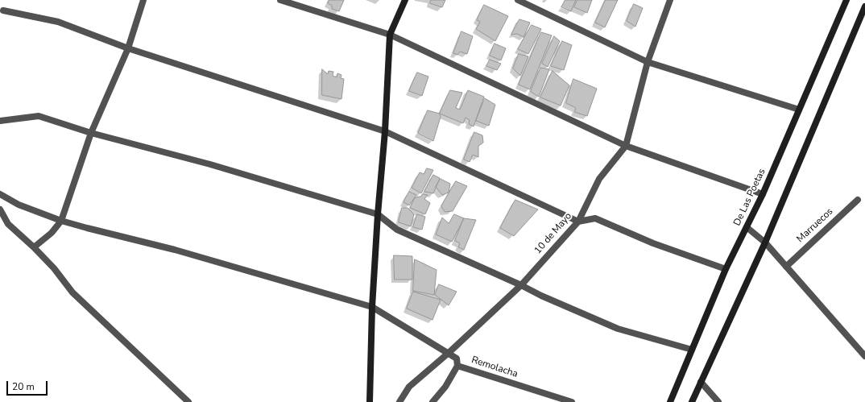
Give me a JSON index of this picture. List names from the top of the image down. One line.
{"streets":{"street":["De Las Poetas","Marruecos","10 de Mayo","Remolacha"]},"crossings":[["10 de Mayo","Remolacha"]],"scale_bar":"20 m"}
